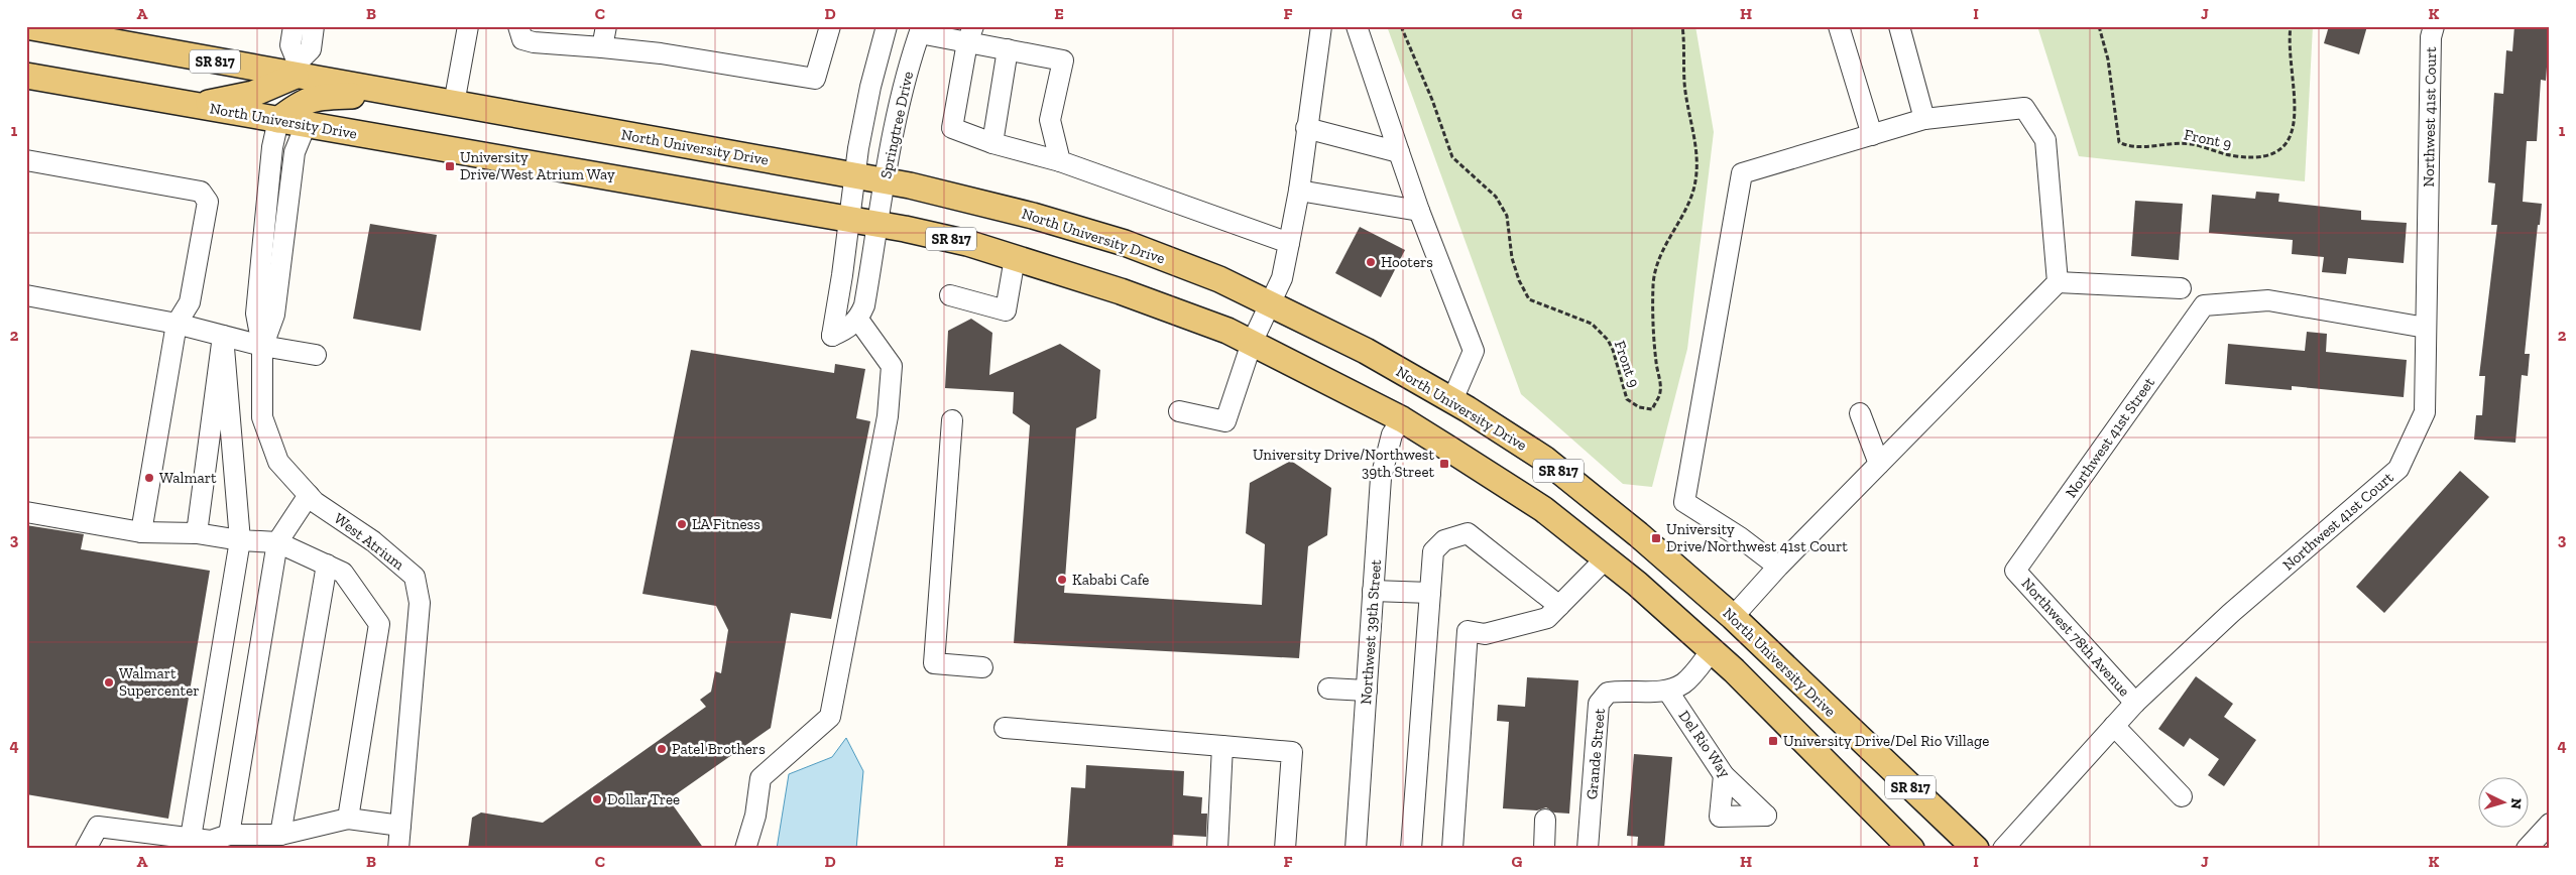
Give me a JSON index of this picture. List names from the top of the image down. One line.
{"streets":{"main road":["SR 817","North University Drive"],"street":["Northwest 41st Court","Springtree Drive","Northwest 41st Street","West Atrium","Northwest 39th Street","Northwest 78th Avenue","Del Rio Way","Grande Street"],"path":["Front 9"]},"crossings":[["Northwest 41st Court","Northwest 41st Street"],["Northwest 41st Court","Northwest 78th Avenue"],["North University Drive","Springtree Drive"],["North University Drive","Northwest 39th Street"],["Northwest 41st Street","Northwest 78th Avenue"],["Del Rio Way","Grande Street"]],"places":{"transit":["University Drive/West Atrium Way","University Drive/Northwest 39th Street","University Drive/Northwest 41st Court","University Drive/Del Rio Village"],"other":["Hooters","Walmart","LA Fitness","Kababi Cafe","Walmart Supercenter","Patel Brothers","Dollar Tree"]},"north":"right","grid":{"columns":["A","B","C","D","E","F","G","H","I","J","K"],"rows":["1","2","3","4"]}}
